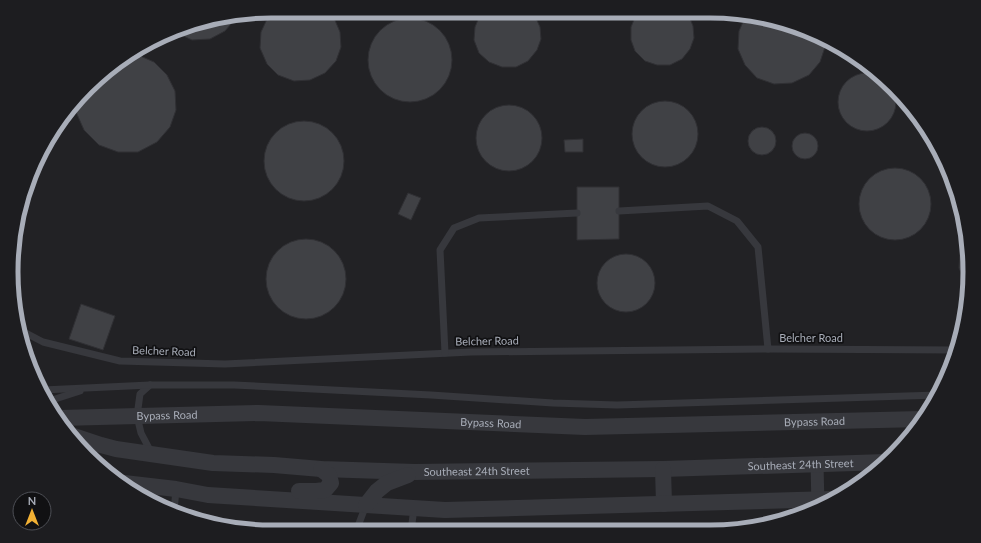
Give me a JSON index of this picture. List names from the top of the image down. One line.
{"streets":{"street":["Bypass Road","Southeast 24th Street"],"lane":["Belcher Road"]},"north":"top"}
